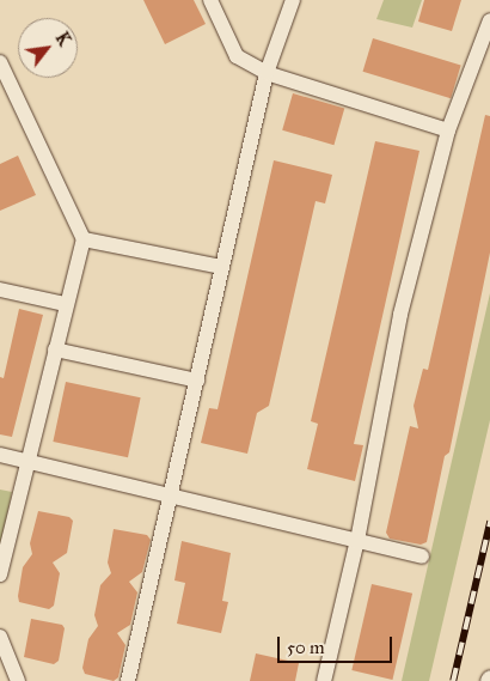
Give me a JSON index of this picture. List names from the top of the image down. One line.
{"scale_bar":"50 m","north":"top right"}
